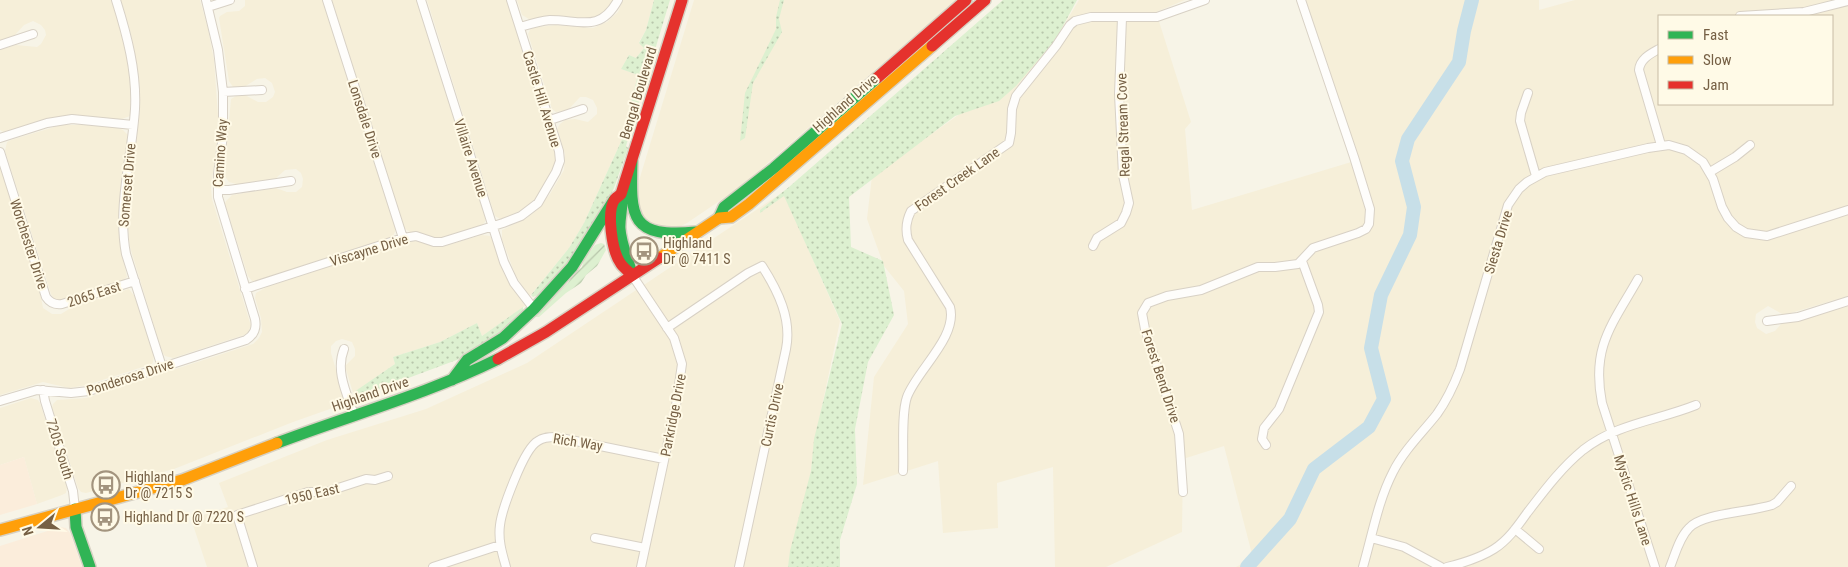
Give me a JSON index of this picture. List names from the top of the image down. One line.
{"streets":{"main road":["Bengal Boulevard","Highland Drive"],"street":["Castle Hill Avenue","Lonsdale Drive","Regal Stream Cove","Camino Way","Villaire Avenue","Forest Creek Lane","Somerset Drive","Siesta Drive","Worchester Drive","Viscayne Drive","2065 East","Forest Bend Drive","Ponderosa Drive","Parkridge Drive","Curtis Drive","Rich Way","7205 South","1950 East","Mystic Hills Lane"]},"crossings":[["Bengal Boulevard","Highland Drive"],["Bengal Boulevard","Parkridge Drive"],["Castle Hill Avenue","Villaire Avenue"],["Castle Hill Avenue","Viscayne Drive"],["Highland Drive","Parkridge Drive"],["Highland Drive","7205 South"],["Lonsdale Drive","Viscayne Drive"],["Regal Stream Cove","Forest Creek Lane"],["Camino Way","Viscayne Drive"],["Camino Way","Ponderosa Drive"],["Villaire Avenue","Viscayne Drive"],["Somerset Drive","2065 East"],["Somerset Drive","Ponderosa Drive"],["Worchester Drive","2065 East"],["Ponderosa Drive","7205 South"],["Parkridge Drive","Curtis Drive"],["Parkridge Drive","Rich Way"]],"places":{"bus stop":["Highland Dr @ 7411 S","Highland Dr @ 7215 S","Highland Dr @ 7220 S"]},"legend":["Fast","Slow","Jam"],"north":"left"}
